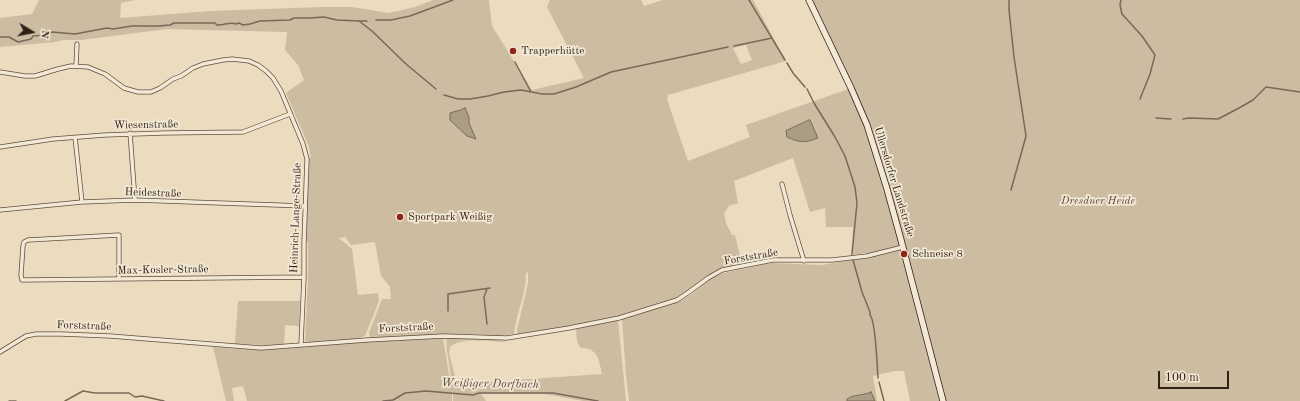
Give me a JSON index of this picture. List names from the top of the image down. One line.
{"streets":{"main road":["Ullersdorfer Landstraße"],"street":["Wiesenstraße","Heidestraße","Heinrich-Lange-Straße","Forststraße","Max-Kosler-Straße"]},"crossings":[["Wiesenstraße","Heinrich-Lange-Straße"],["Ullersdorfer Landstraße","Forststraße"],["Heidestraße","Heinrich-Lange-Straße"],["Heinrich-Lange-Straße","Forststraße"],["Heinrich-Lange-Straße","Max-Kosler-Straße"]],"water":["Weißiger Dorfbach"],"parks":["Dresdner Heide"],"places":["Trapperhütte","Sportpark Weißig","Schneise 8"],"scale_bar":"100 m","north":"right"}
